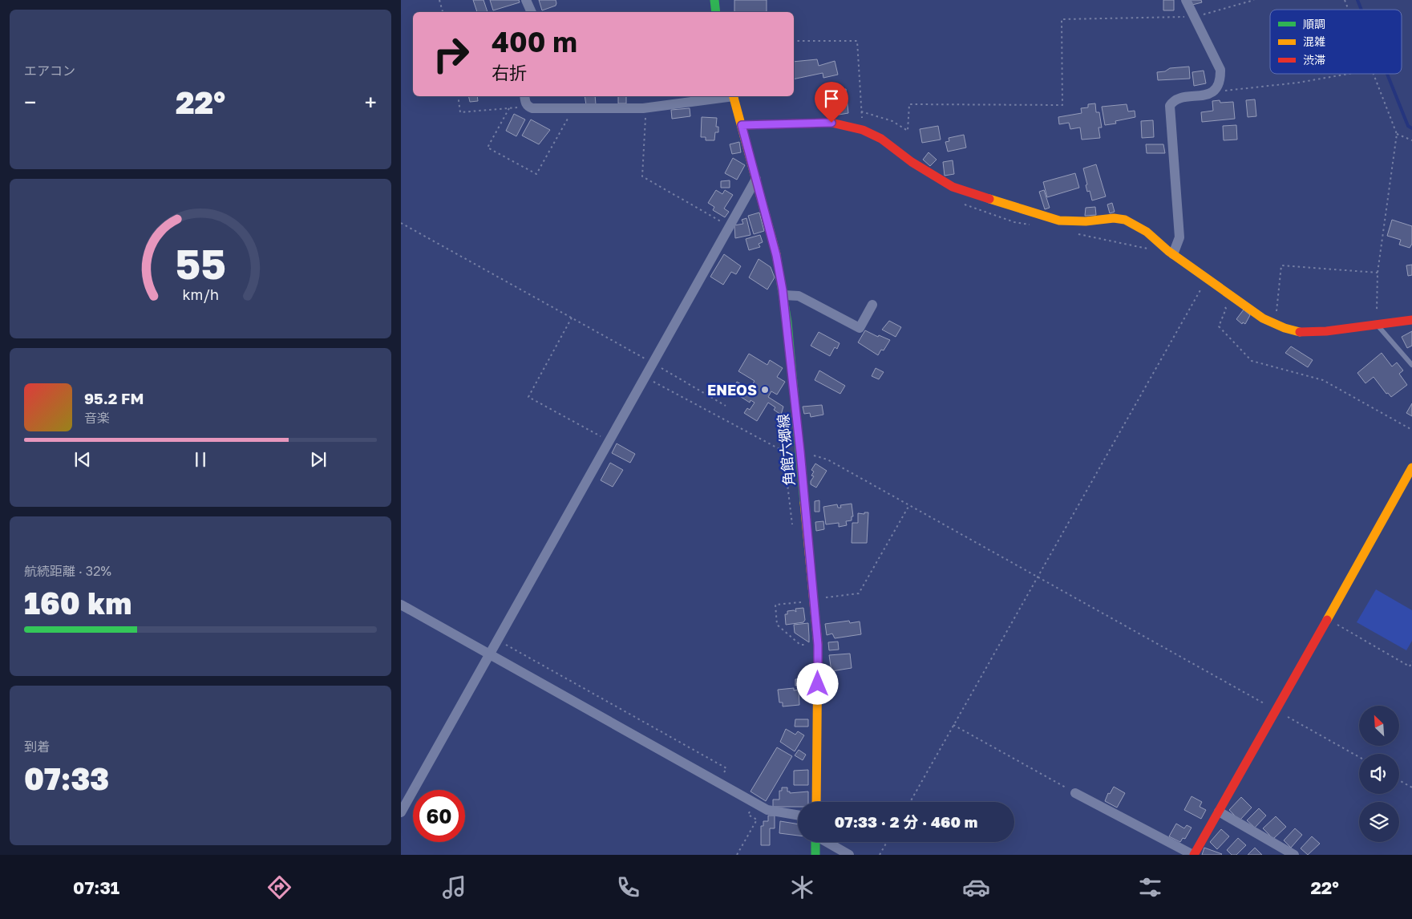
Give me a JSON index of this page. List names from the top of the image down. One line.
{"streets":{"street":["角館六郷線"]},"places":["ENEOS"],"legend":["順調","混雑","渋滞"],"north":"top left","page":{"tile":["エアコン",["航続距離 · 32%","160 km"],["到着","07:33"]],"turn":["400 m","右折"],"heat":["−","22°","+"],"song":["95.2 FM","音楽"],"limit":"60","trip":"07:33 · 2 分 · 460 m","tabs":["07:31","22°"],"gauge":["55","km/h"]}}
